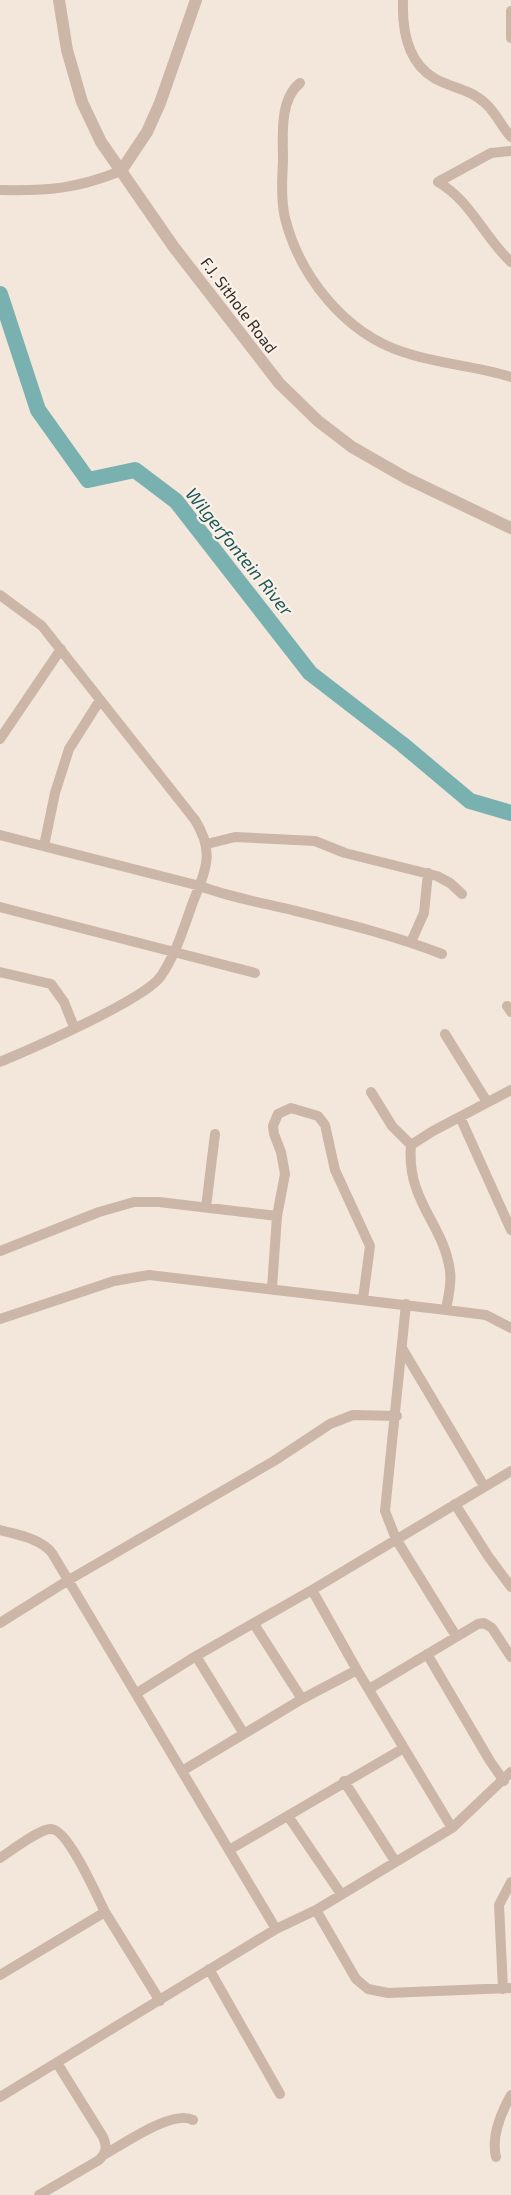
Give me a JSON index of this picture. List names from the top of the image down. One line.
{"streets":{"street":["F.J. Sithole Road"]},"water":["Wilgerfontein River"]}
